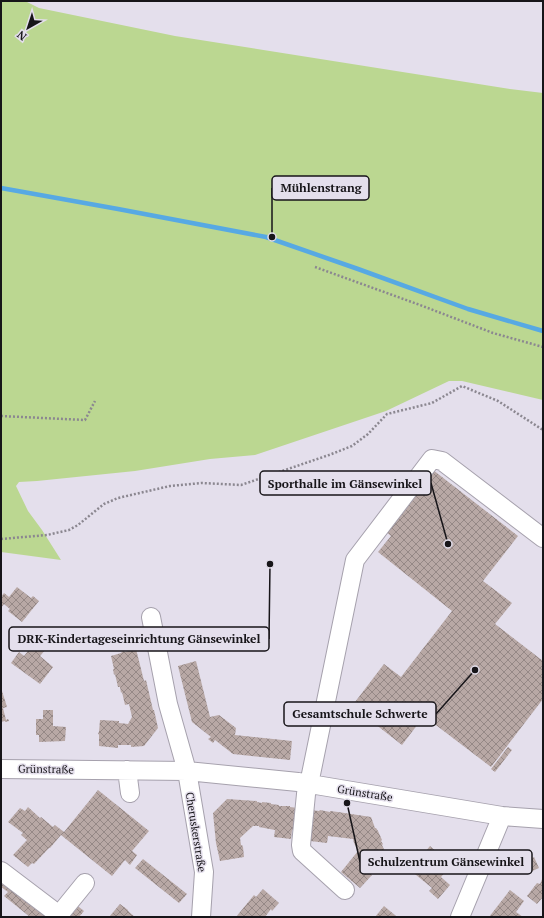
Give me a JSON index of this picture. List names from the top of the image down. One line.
{"streets":{"street":["Grünstraße","Cheruskerstraße"]},"crossings":[["Grünstraße","Cheruskerstraße"]],"places":["Mühlenstrang","Sporthalle im Gänsewinkel","DRK-Kindertageseinrichtung Gänsewinkel","Gesamtschule Schwerte","Schulzentrum Gänsewinkel"],"north":"bottom left"}
